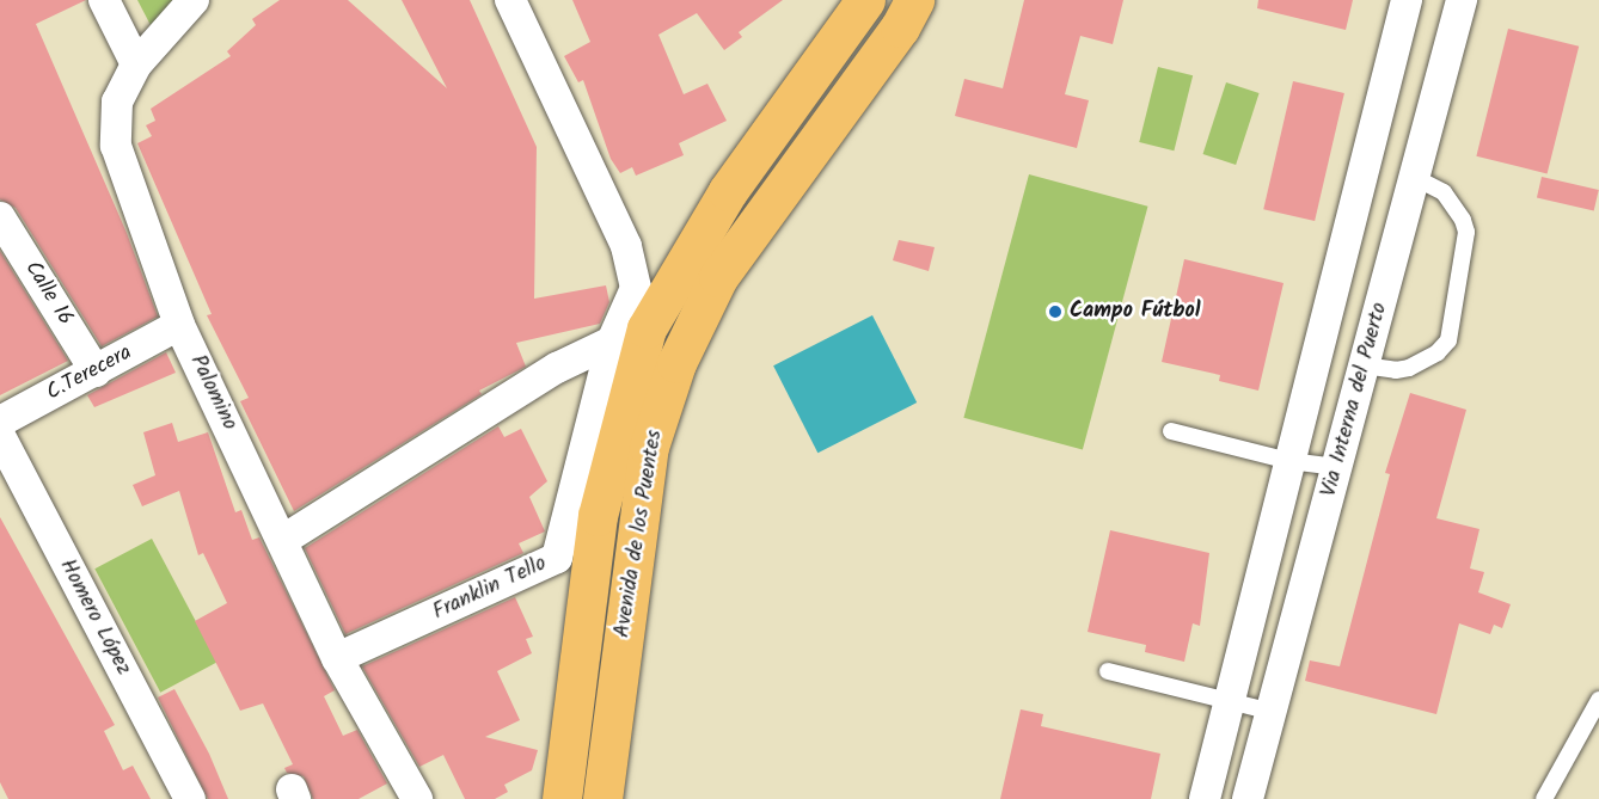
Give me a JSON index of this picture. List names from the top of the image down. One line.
{"streets":{"main road":["Avenida de los Puentes"],"street":["Calle 16","C.Terecera","Palomino","Via Interna del Puerto","Franklin Tello","Homero López"]},"crossings":[["Calle 16","C.Terecera"],["C.Terecera","Palomino"],["Palomino","Franklin Tello"]],"places":["Campo Fútbol"]}
